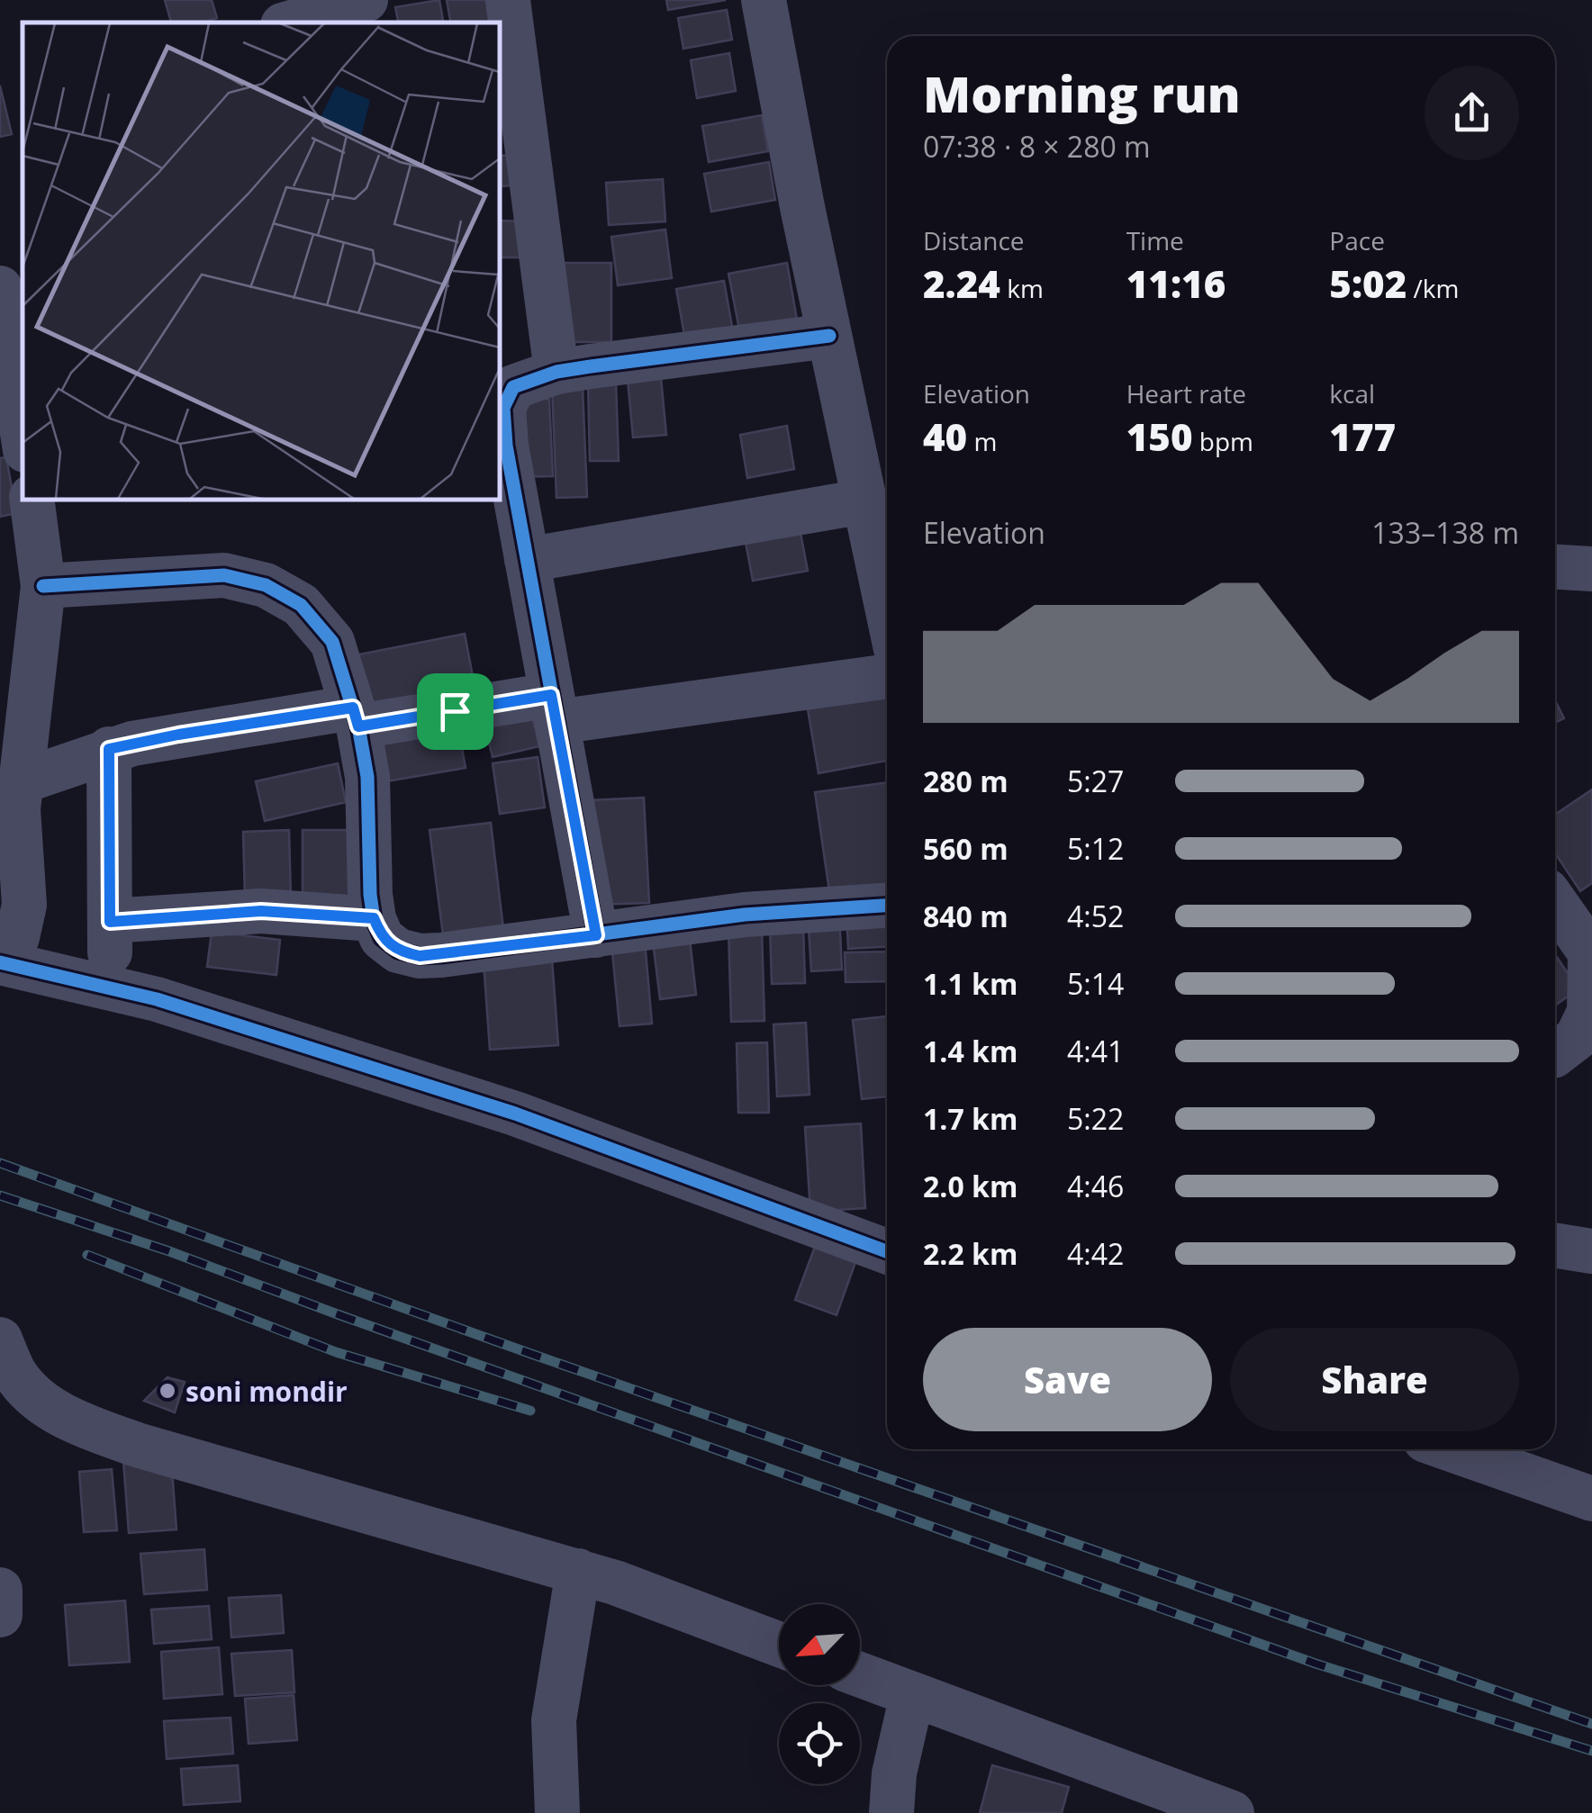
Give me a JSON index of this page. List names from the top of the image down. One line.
{"places":["soni mondir"],"north":"bottom left","page":{"heading":["Morning run","07:38 · 8 × 280 m"],"stats":[["Distance","2.24 km"],["Time","11:16"],["Pace","5:02 /km"],["Elevation","40 m"],["Heart rate","150 bpm"],["kcal","177"]],"chart":["Elevation","133–138 m"],"list":[{"name":"280 m","note":"5:27"},{"name":"560 m","note":"5:12"},{"name":"840 m","note":"4:52"},{"name":"1.1 km","note":"5:14"},{"name":"1.4 km","note":"4:41"},{"name":"1.7 km","note":"5:22"},{"name":"2.0 km","note":"4:46"},{"name":"2.2 km","note":"4:42"}],"buttons":["Save","Share"]}}
